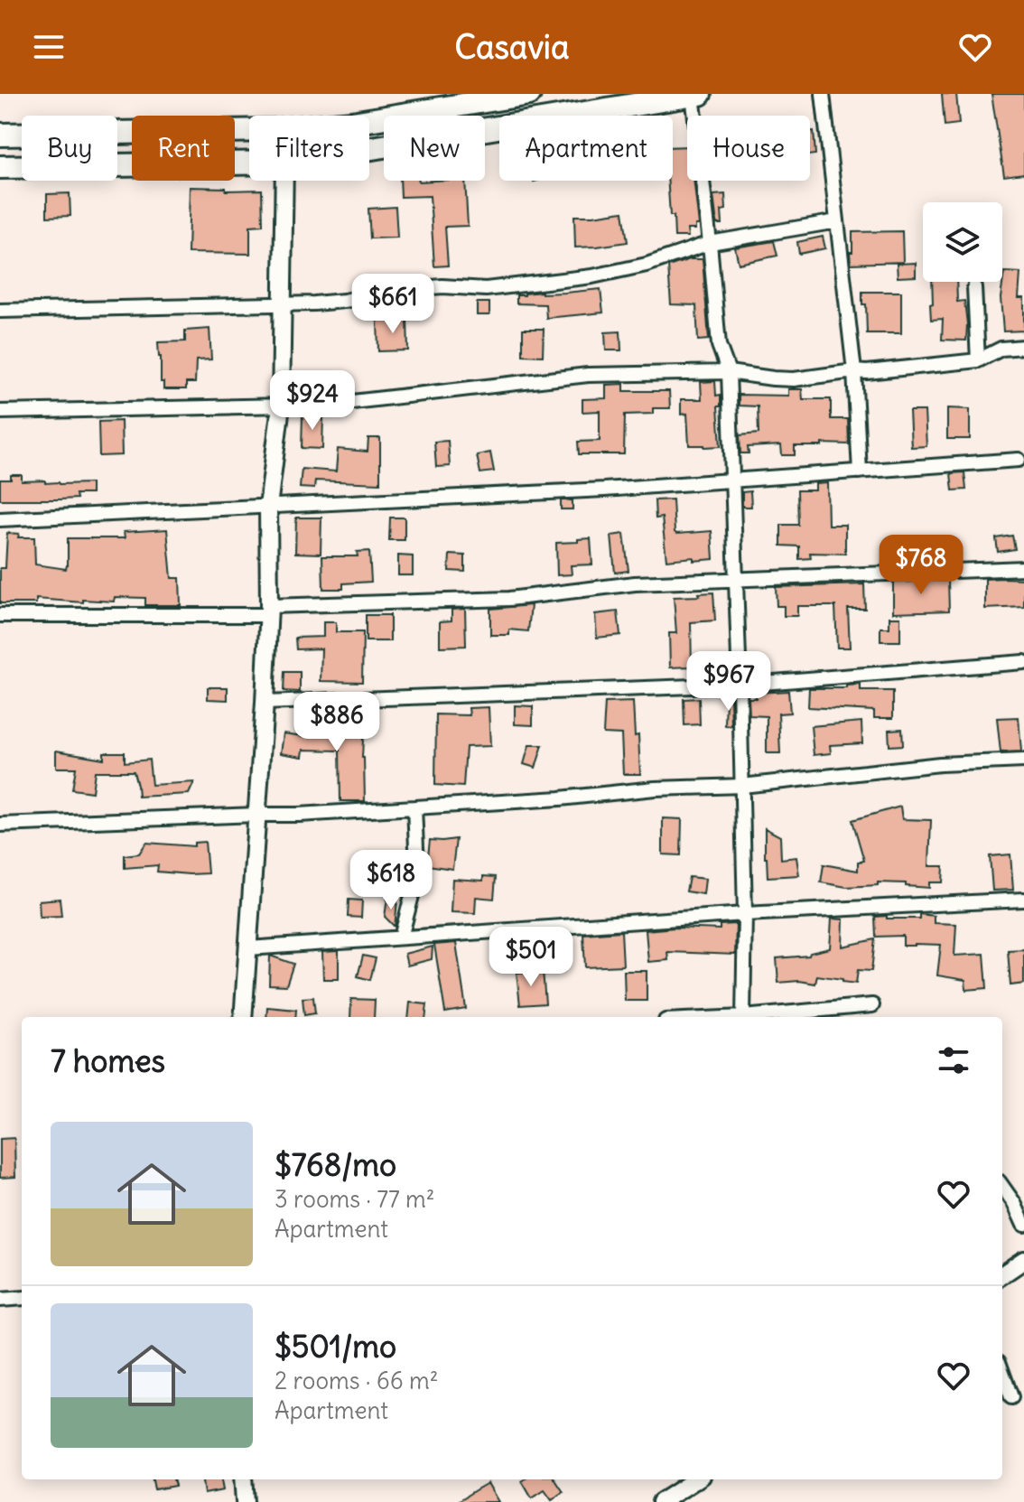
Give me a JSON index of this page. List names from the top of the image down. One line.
{"page":{"header":"Casavia","chip":["Buy","Rent","Filters","New","Apartment","House"],"price":["$661","$924","$768","$967","$886","$618","$501"],"heading":"7 homes","list":[{"name":"$768/mo","note":"3 rooms · 77 m² · Apartment"},{"name":"$501/mo","note":"2 rooms · 66 m² · Apartment"}]}}
